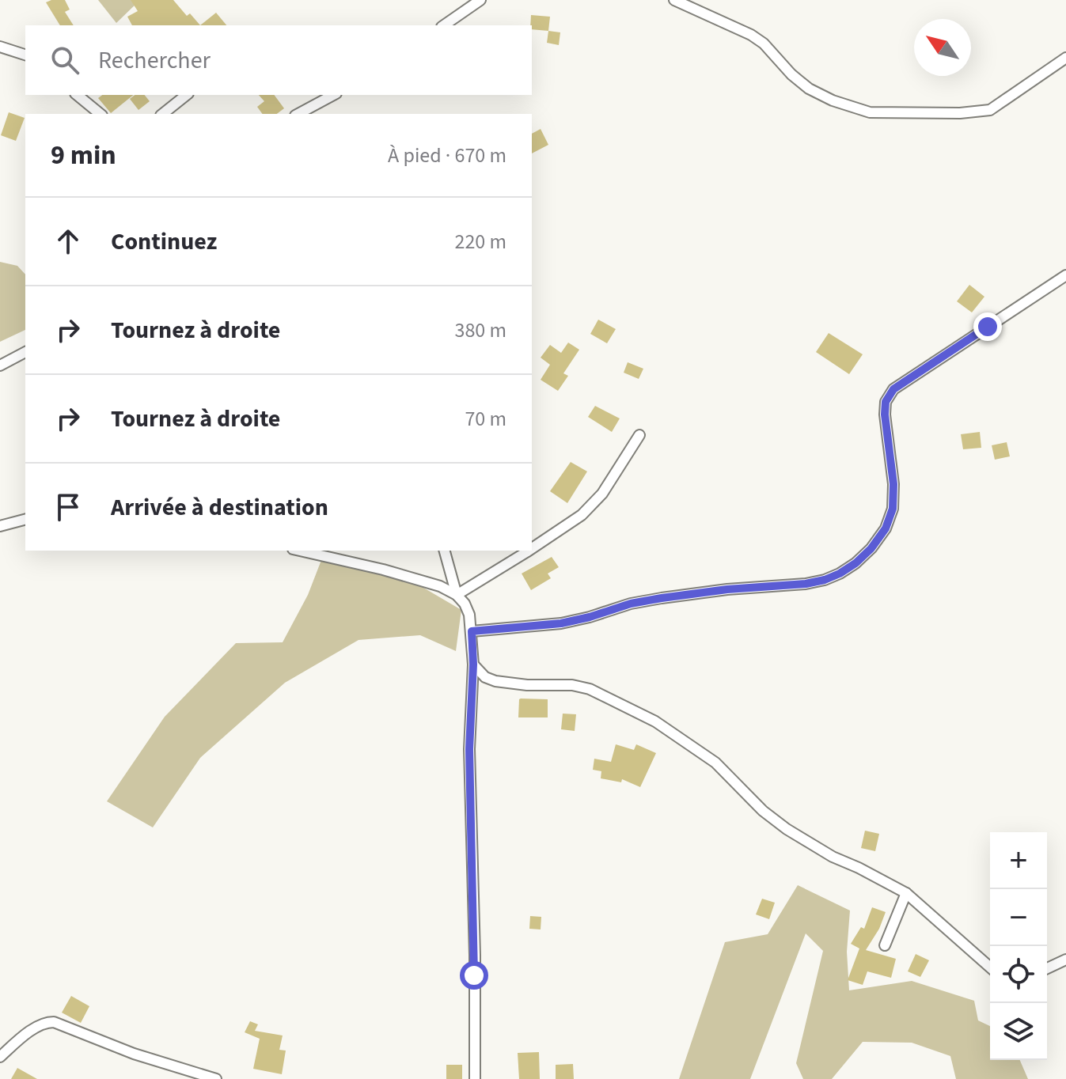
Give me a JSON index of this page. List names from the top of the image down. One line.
{"north":"top left","page":{"search":"Rechercher","heading":["9 min","À pied · 670 m"],"list":[["Continuez","220 m"],["Tournez à droite","380 m"],["Tournez à droite","70 m"],"Arrivée à destination"],"map_buttons":["+","−"]}}
